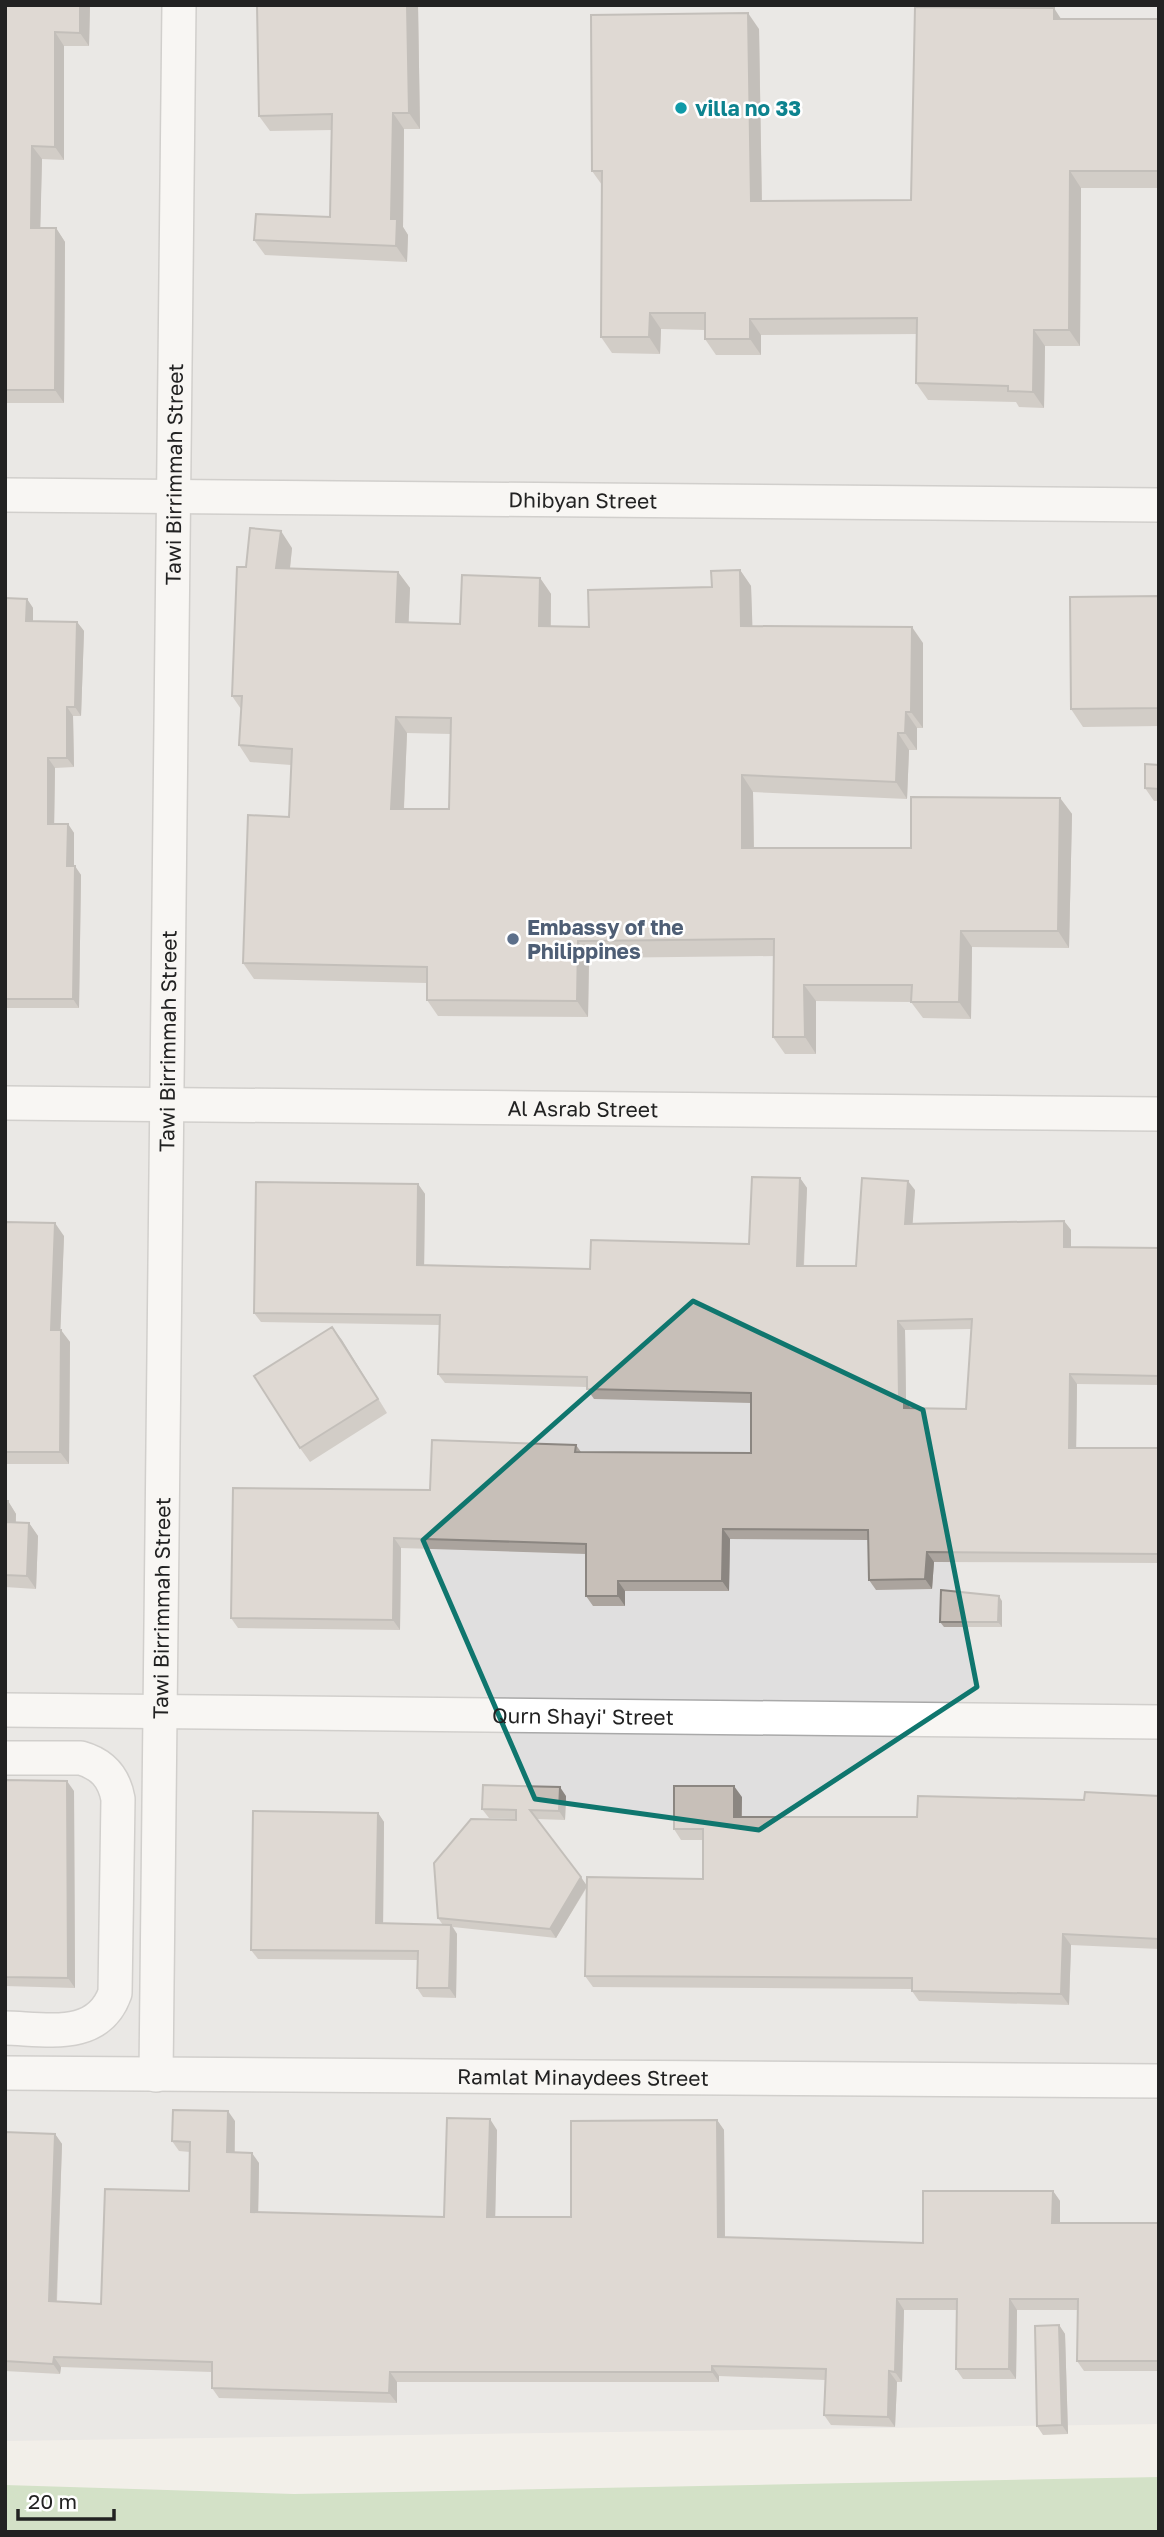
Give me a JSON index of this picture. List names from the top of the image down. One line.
{"streets":{"street":["Tawi Birrimmah Street","Dhibyan Street","Al Asrab Street","Qurn Shayi' Street","Ramlat Minaydees Street"]},"crossings":[["Tawi Birrimmah Street","Dhibyan Street"],["Tawi Birrimmah Street","Al Asrab Street"],["Tawi Birrimmah Street","Qurn Shayi' Street"],["Tawi Birrimmah Street","Ramlat Minaydees Street"]],"places":["villa no 33","Embassy of the Philippines"],"scale_bar":"20 m"}
